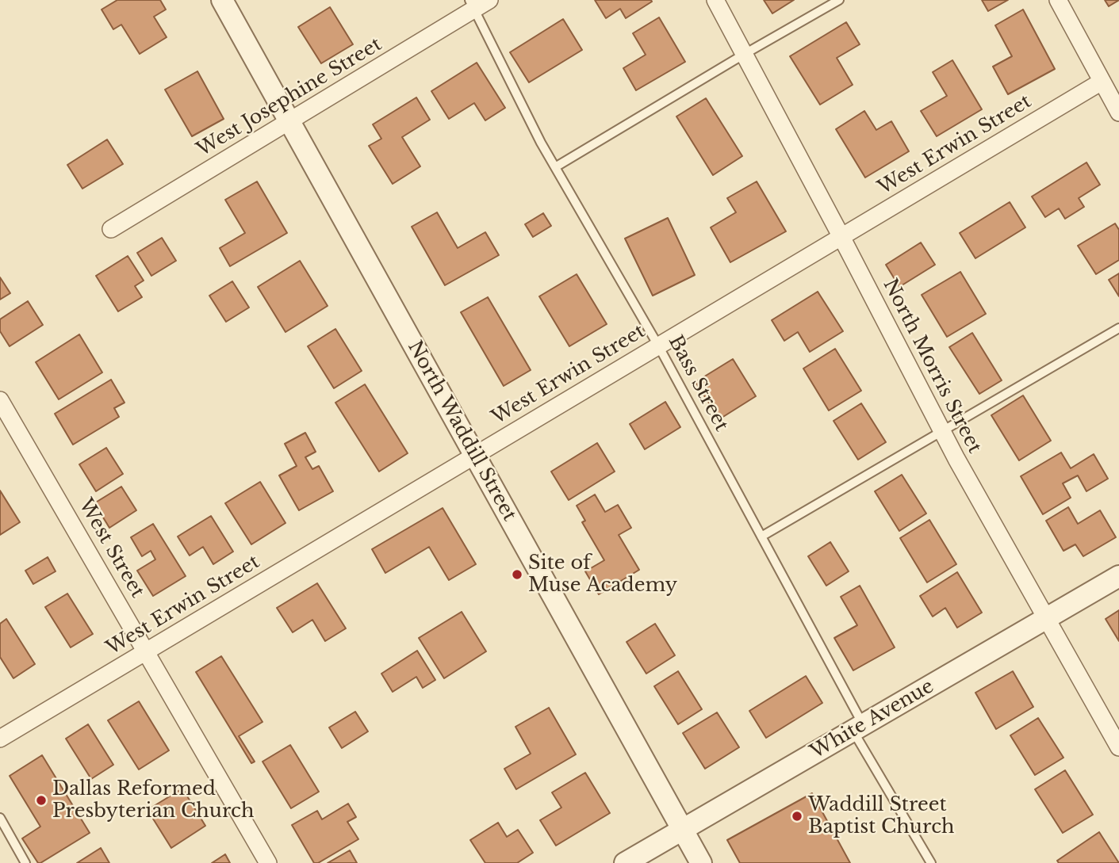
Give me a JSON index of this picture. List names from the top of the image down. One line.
{"streets":{"street":["West Josephine Street","West Erwin Street","North Morris Street","North Waddill Street","West Street","White Avenue"],"lane":["Bass Street"]},"crossings":[["West Josephine Street","Bass Street"],["West Josephine Street","North Waddill Street"],["West Erwin Street","North Morris Street"],["West Erwin Street","Bass Street"],["West Erwin Street","North Waddill Street"],["West Erwin Street","West Street"],["North Morris Street","White Avenue"],["Bass Street","White Avenue"],["North Waddill Street","White Avenue"]],"places":["Site of Muse Academy","Dallas Reformed Presbyterian Church","Waddill Street Baptist Church"]}
